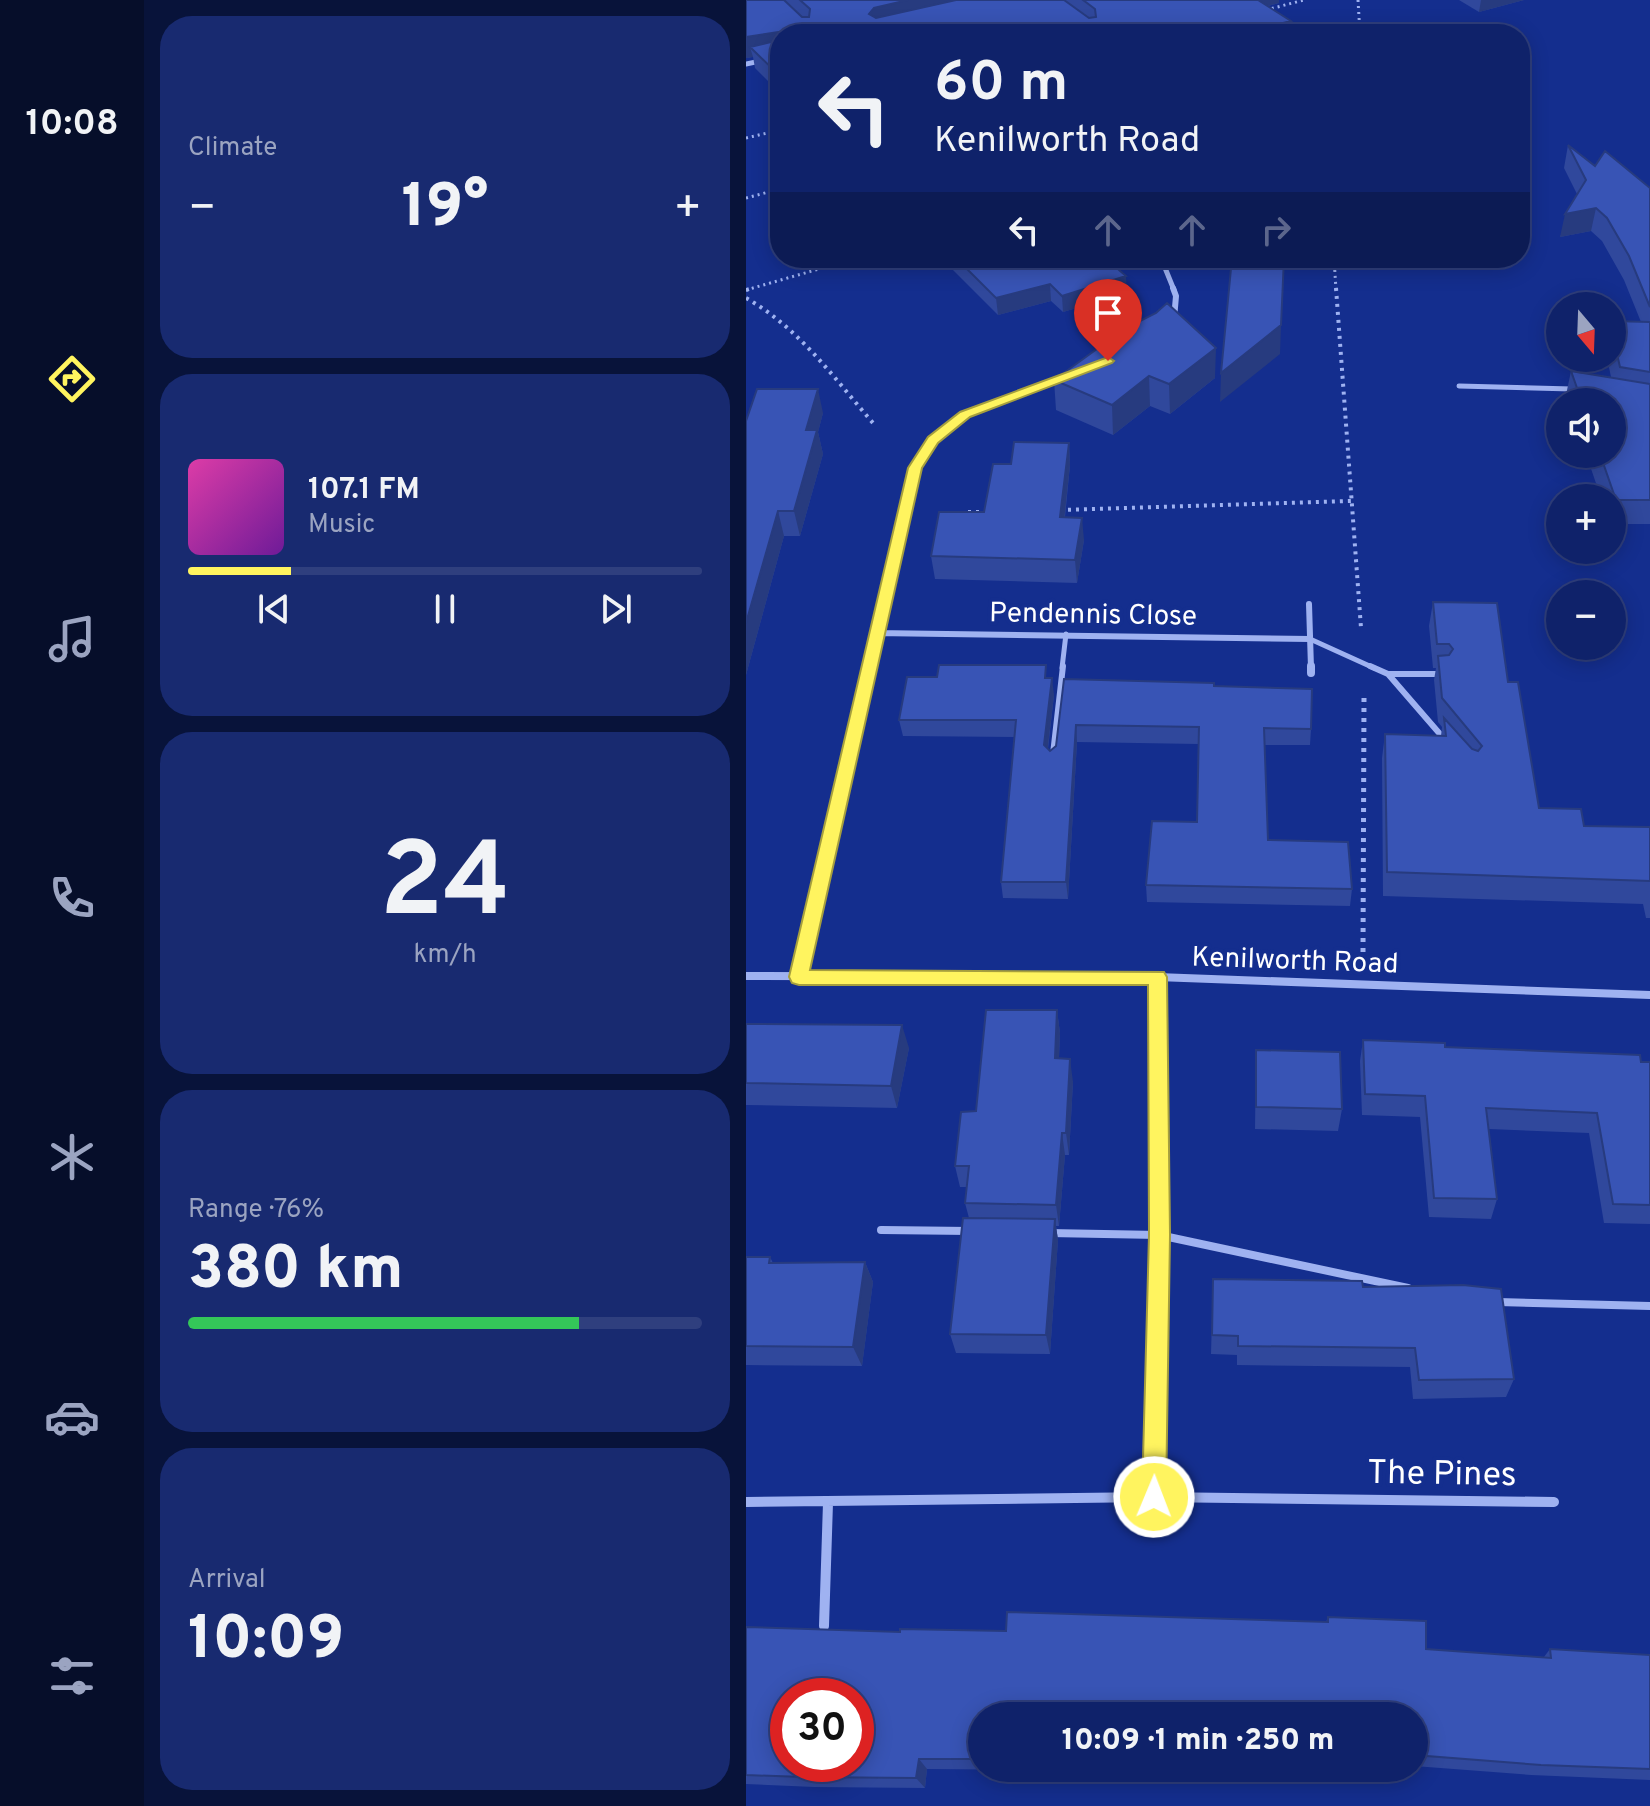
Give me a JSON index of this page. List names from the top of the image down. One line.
{"streets":{"street":["Pendennis Close","Kenilworth Road","The Pines"]},"north":"bottom","page":{"tabs":"10:08","tile":["Climate",["24","km/h"],["Range · 76%","380 km"],["Arrival","10:09"]],"turn":["60 m","Kenilworth Road"],"heat":["−","19°","+"],"map_buttons":["+","−"],"song":["107.1 FM","Music"],"limit":"30","trip":"10:09 · 1 min · 250 m"}}
